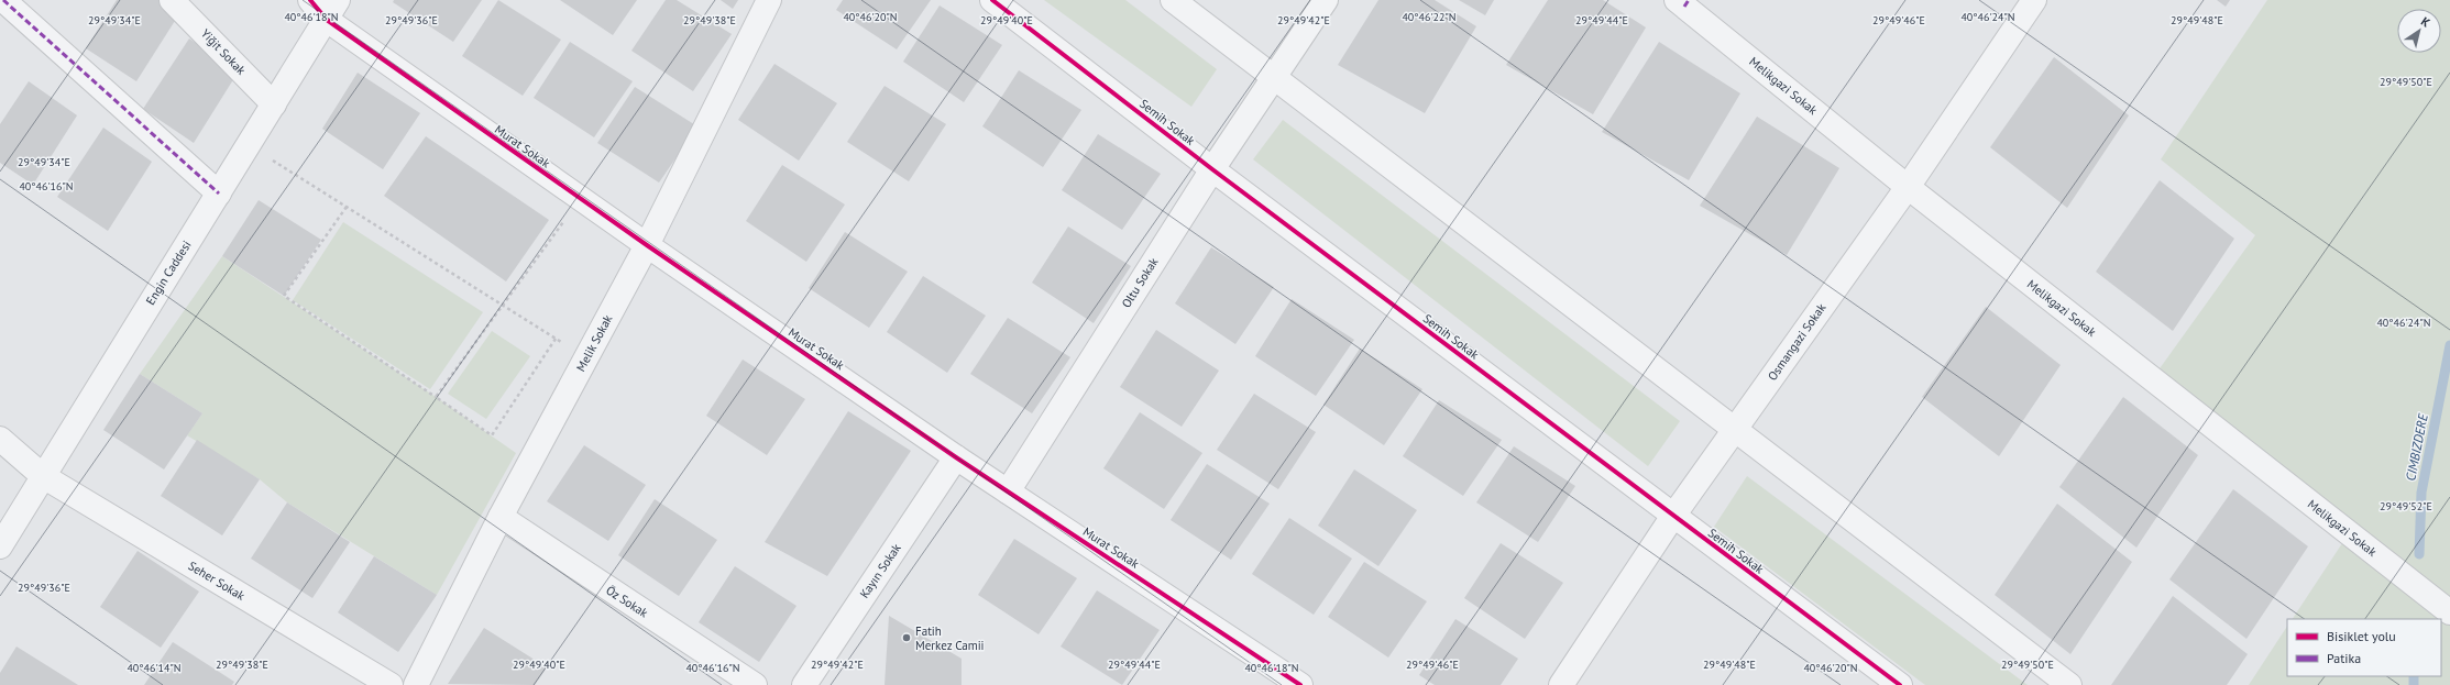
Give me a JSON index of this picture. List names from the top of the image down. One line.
{"streets":{"street":["Yiğit Sokak","Melikgazi Sokak","Semih Sokak","Murat Sokak","Engin Caddesi","Oltu Sokak","Osmangazi Sokak","Melik Sokak","Kayın Sokak","Seher Sokak","Öz Sokak"]},"crossings":[["Yiğit Sokak","Engin Caddesi"],["Melikgazi Sokak","Osmangazi Sokak"],["Semih Sokak","Oltu Sokak"],["Semih Sokak","Osmangazi Sokak"],["Murat Sokak","Engin Caddesi"],["Murat Sokak","Oltu Sokak"],["Murat Sokak","Melik Sokak"],["Murat Sokak","Kayın Sokak"],["Engin Caddesi","Seher Sokak"],["Melik Sokak","Öz Sokak"]],"water":["CIMBIZDERE"],"places":["Fatih Merkez Camii"],"legend":["Bisiklet yolu","Patika"],"north":"top right","coordinates":["40°46'18\"N","40°46'20\"N","40°46'22\"N","40°46'24\"N","29°49'34\"E","29°49'36\"E","29°49'38\"E","29°49'40\"E","29°49'42\"E","29°49'44\"E","29°49'46\"E","29°49'48\"E","29°49'50\"E","40°46'16\"N","29°49'52\"E","40°46'14\"N"]}
